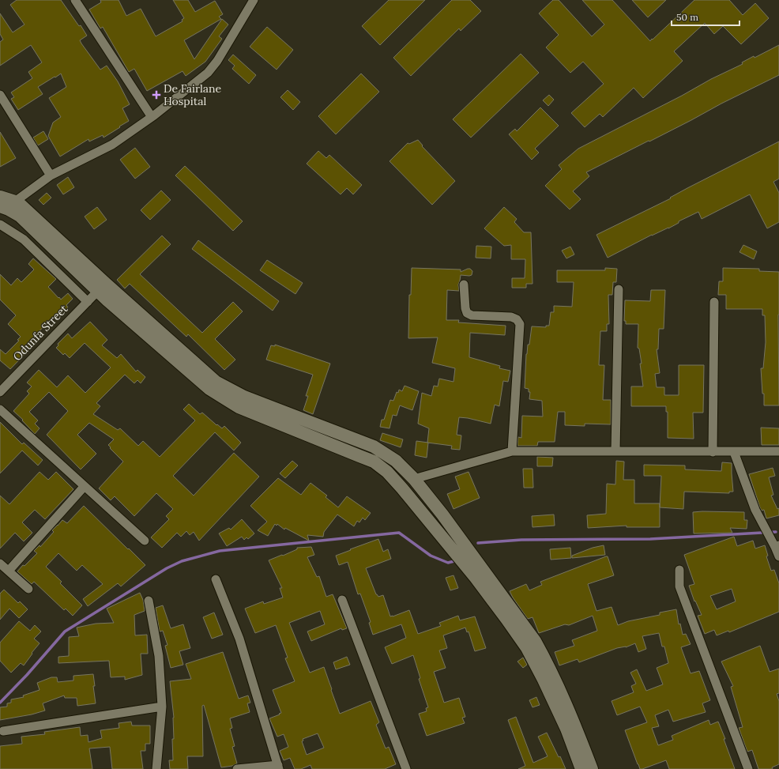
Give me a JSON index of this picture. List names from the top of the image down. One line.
{"streets":{"street":["Odunfa Street"]},"places":{"health":["De Fairlane Hospital"]},"scale_bar":"50 m"}
